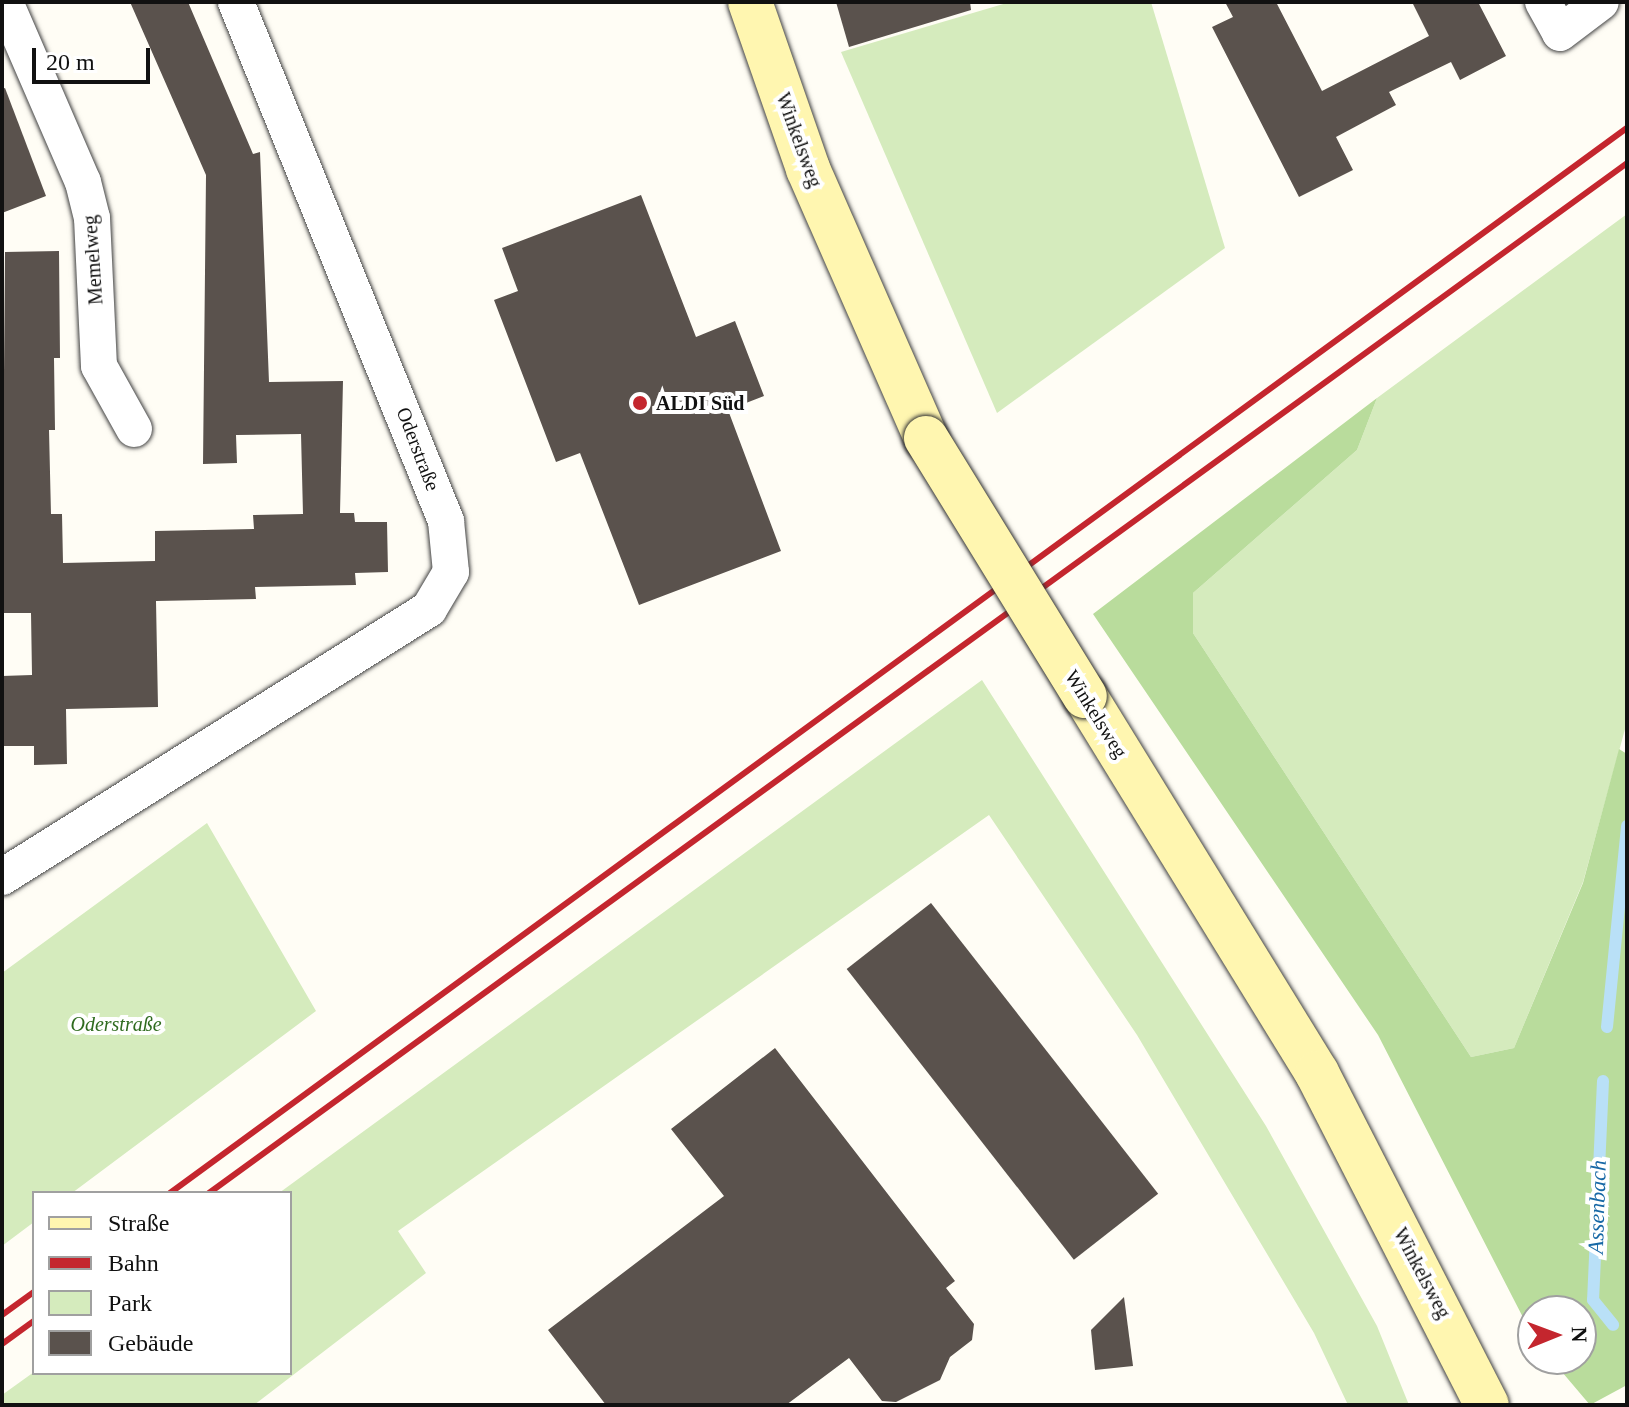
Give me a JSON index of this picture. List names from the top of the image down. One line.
{"streets":{"main road":["Winkelsweg"],"street":["Memelweg","Oderstraße"]},"water":["Assenbach"],"parks":["Oderstraße"],"places":["ALDI Süd"],"legend":["Straße","Bahn","Park","Gebäude"],"scale_bar":"20 m","north":"right"}
